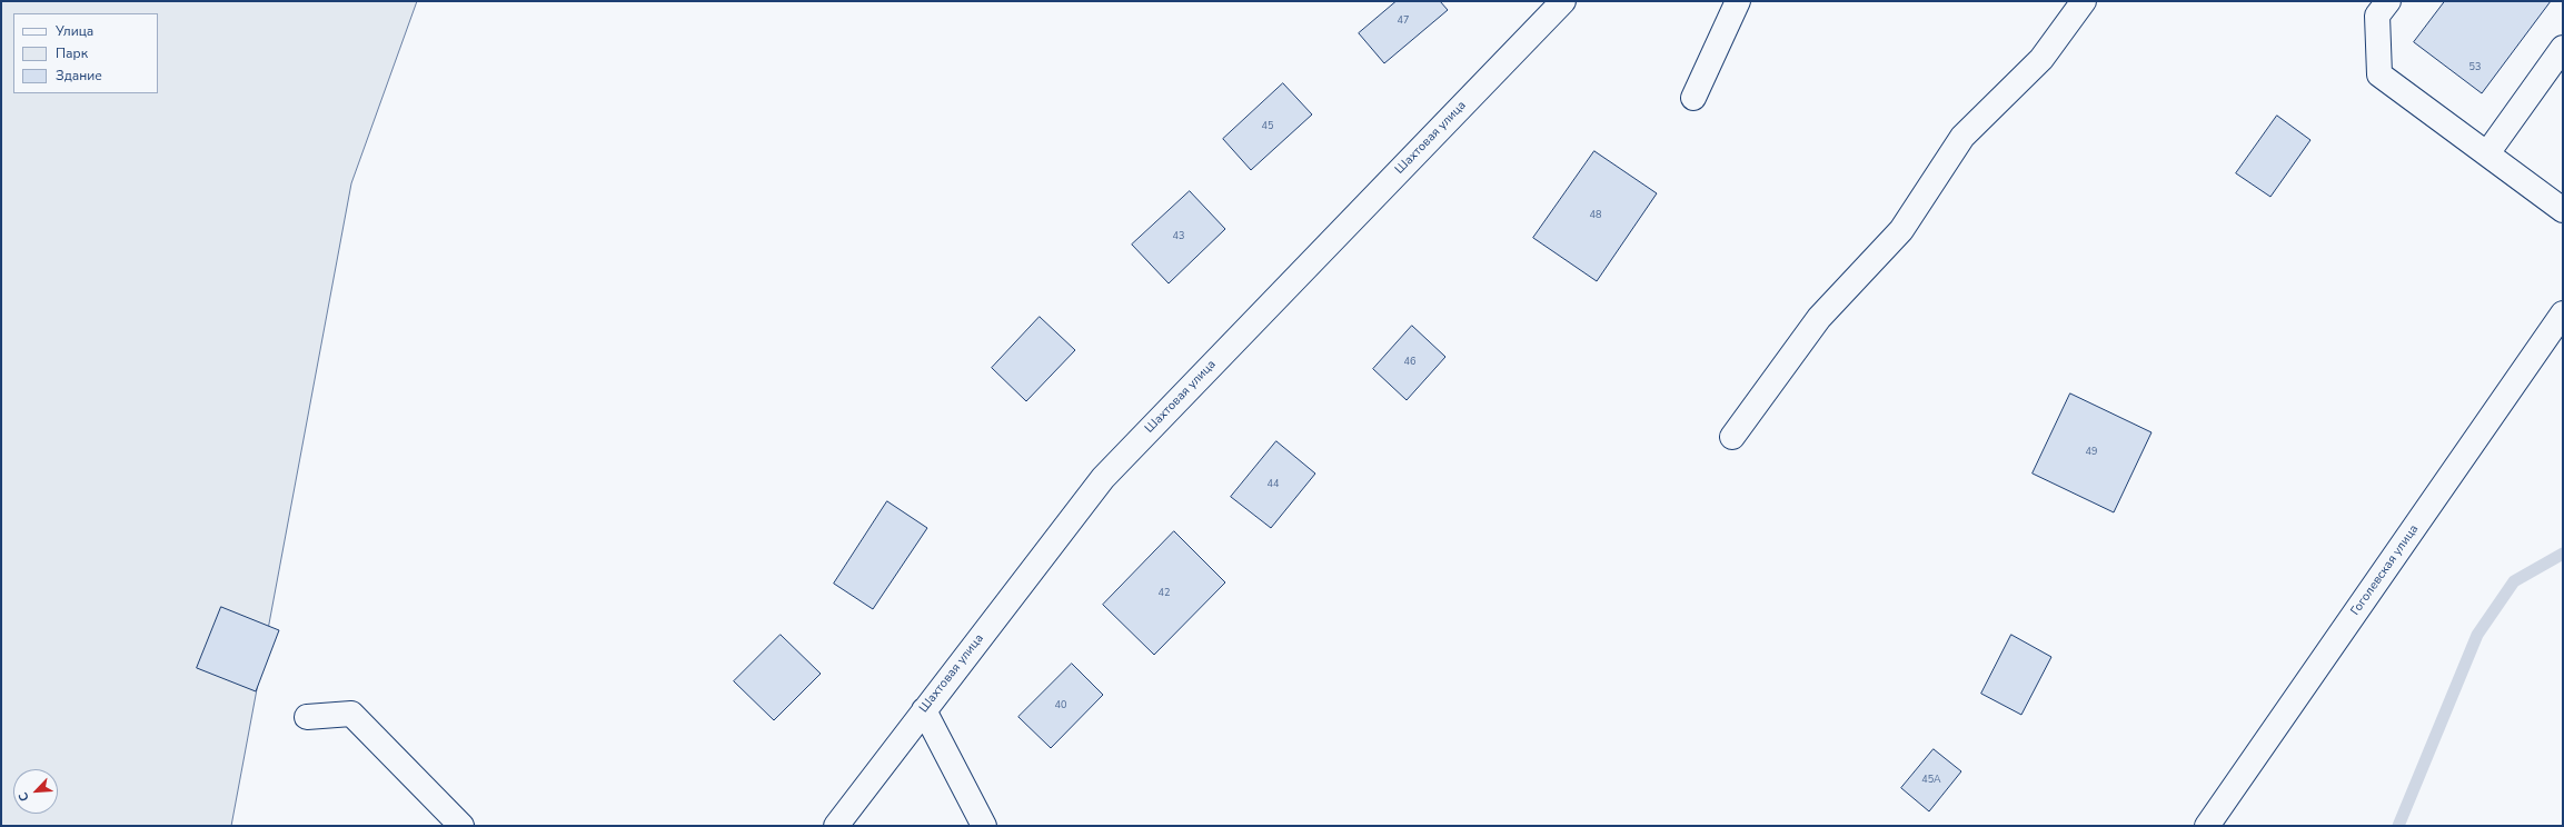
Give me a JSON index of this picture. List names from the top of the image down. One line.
{"streets":{"street":["Шахтовая улица","Гоголевская улица"]},"house_numbers":["47","53","45","48","43","46","49","44","42","40","45А"],"legend":["Улица","Парк","Здание"],"north":"bottom left"}
